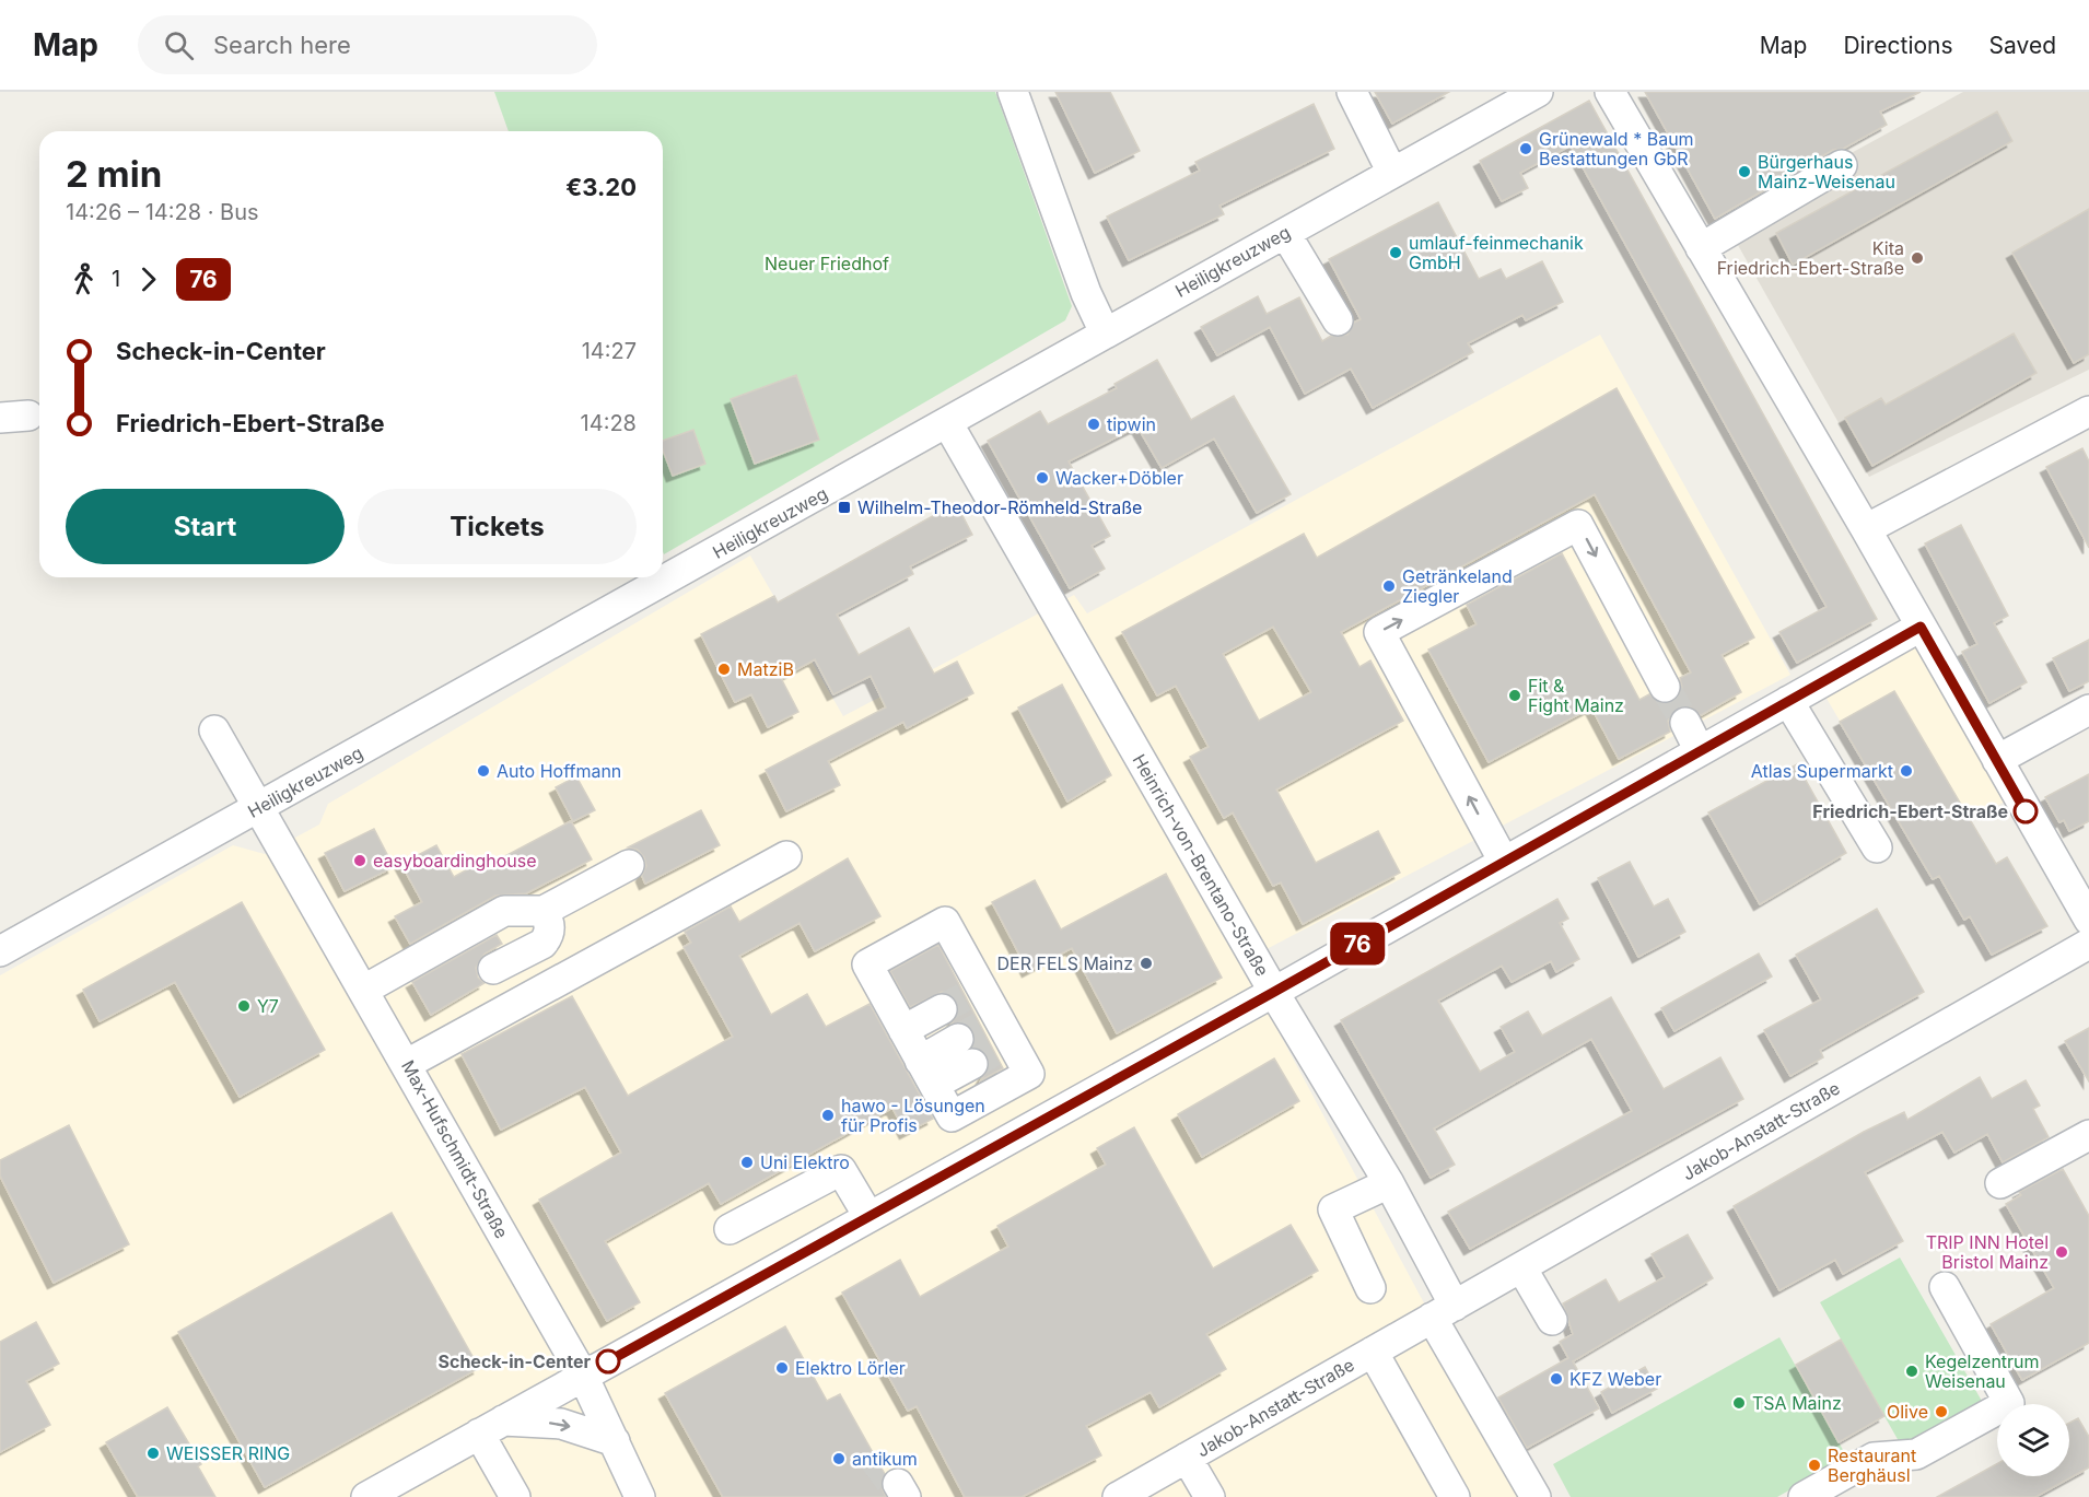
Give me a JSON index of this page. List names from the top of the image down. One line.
{"streets":{"street":["Heiligkreuzweg","Heinrich-von-Brentano-Straße","Jakob-Anstatt-Straße","Max-Hufschmidt-Straße"]},"crossings":[["Heiligkreuzweg","Heinrich-von-Brentano-Straße"],["Heiligkreuzweg","Max-Hufschmidt-Straße"],["Heinrich-von-Brentano-Straße","Jakob-Anstatt-Straße"]],"parks":["Neuer Friedhof"],"places":{"other":["Grünewald * Baum Bestattungen GbR","Bürgerhaus Mainz-Weisenau","umlauf-feinmechanik GmbH","Kita Friedrich-Ebert-Straße","tipwin","Wacker+Döbler","Getränkeland Ziegler","MatziB","Fit & Fight Mainz","Auto Hoffmann","Atlas Supermarkt","Friedrich-Ebert-Straße","easyboardinghouse","DER FELS Mainz","Y7","hawo - Lösungen für Profis","Uni Elektro","TRIP INN Hotel Bristol Mainz","Scheck-in-Center","Elektro Lörler","Kegelzentrum Weisenau","KFZ Weber","TSA Mainz","Olive","WEISSER RING","antikum","Restaurant Berghäusl"],"transit":["Wilhelm-Theodor-Römheld-Straße"]},"lines":["bus line 76"],"page":{"header":"Map","search":"Search here","nav":["Map","Directions","Saved"],"on_map":"76","heading":["2 min","14:26 – 14:28 · Bus","€3.20"],"legs":["1","76"],"list":[{"name":"Scheck-in-Center","value":"14:27"},{"name":"Friedrich-Ebert-Straße","value":"14:28"}],"buttons":["Start","Tickets"]}}
